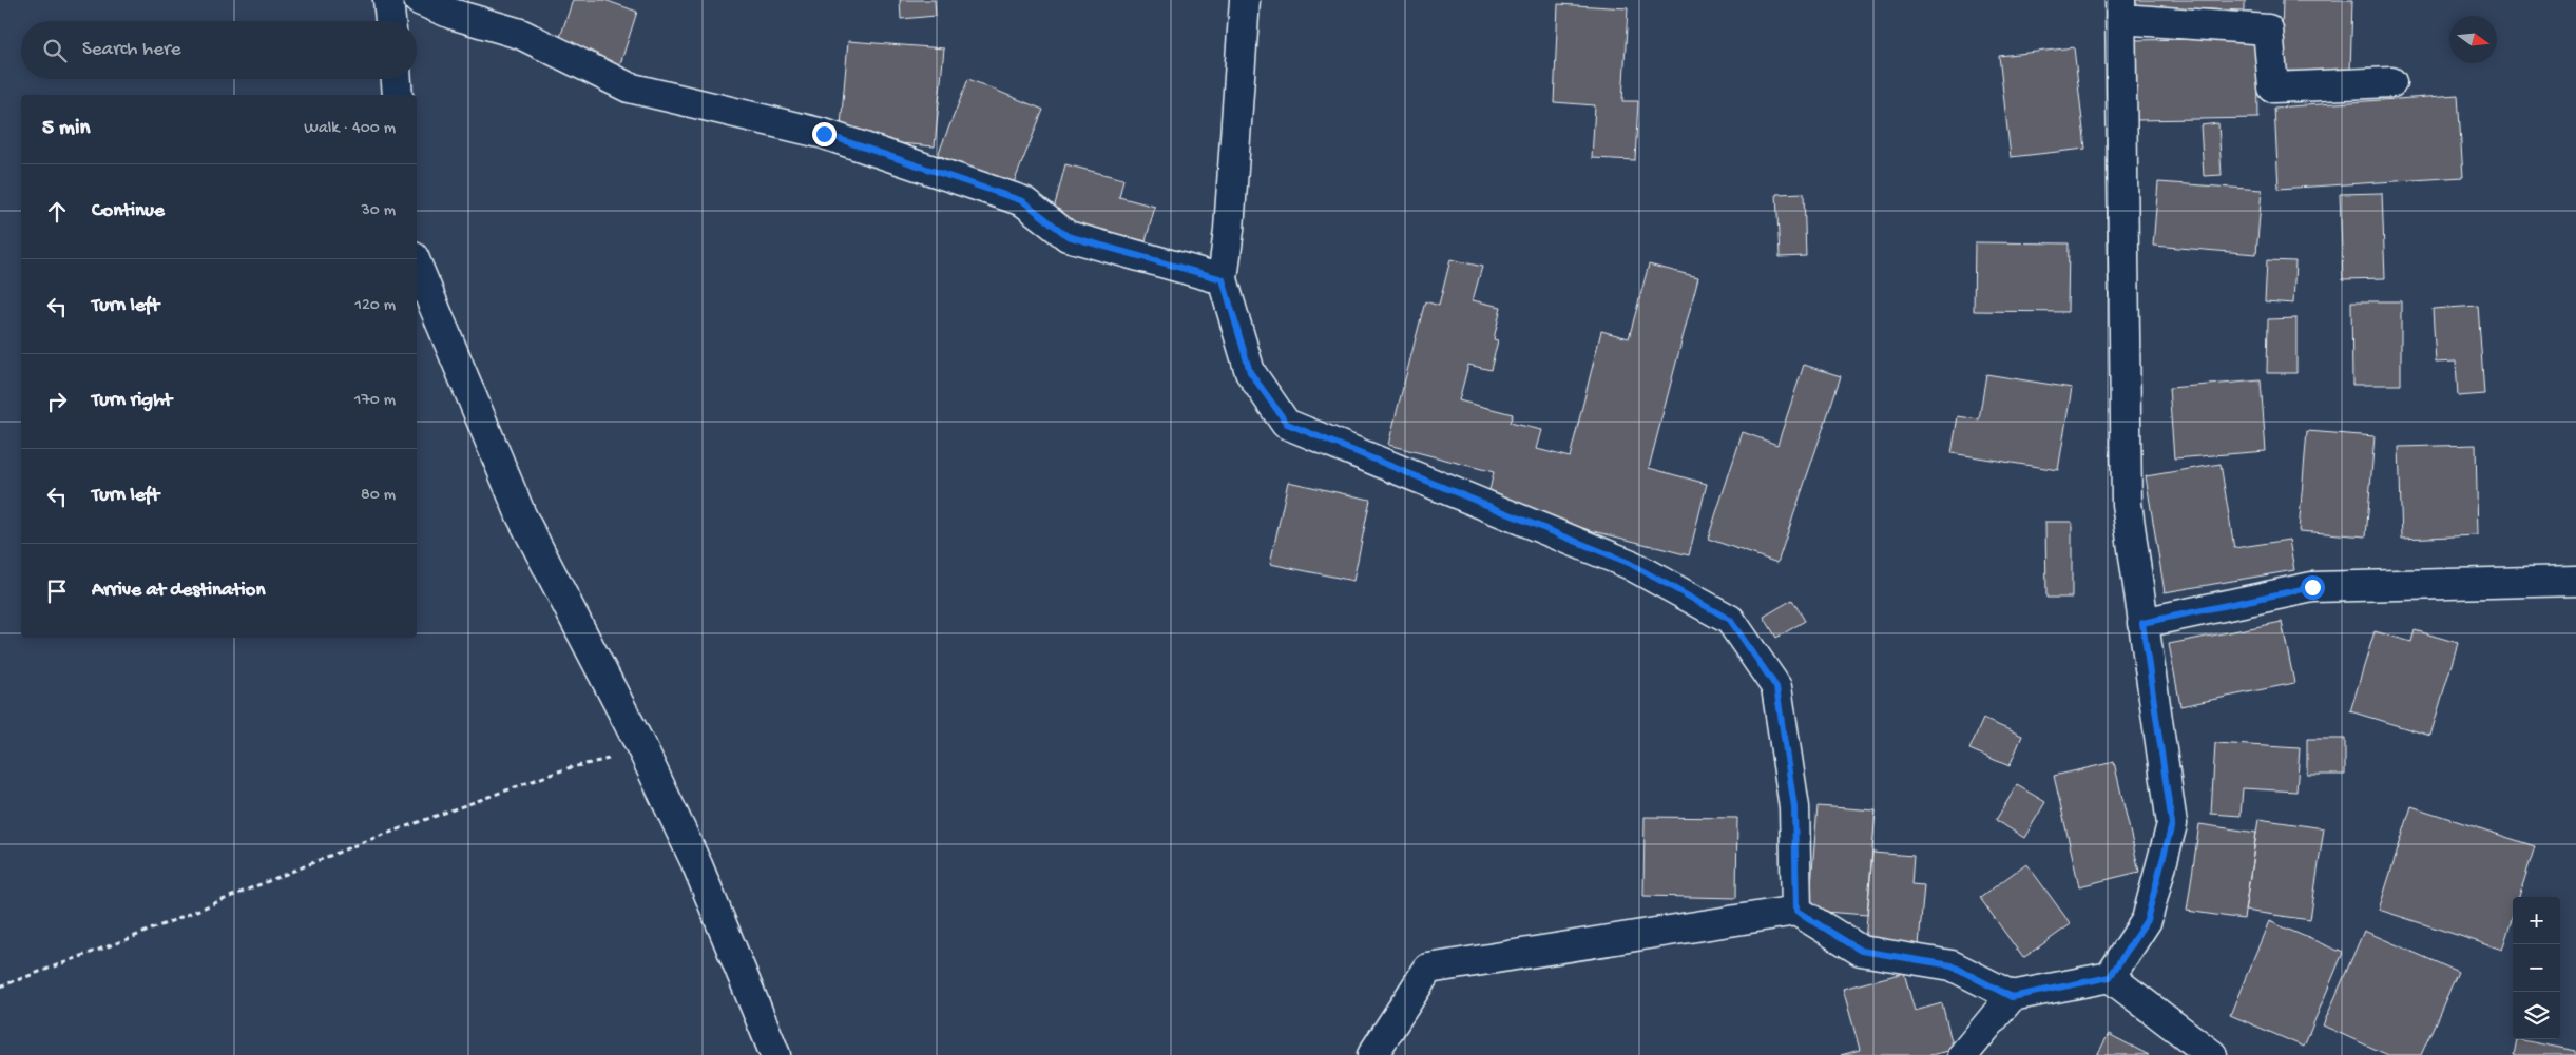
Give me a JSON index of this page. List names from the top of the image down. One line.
{"north":"right","page":{"search":"Search here","heading":["5 min","Walk · 400 m"],"list":[["Continue","30 m"],["Turn left","120 m"],["Turn right","170 m"],["Turn left","80 m"],"Arrive at destination"],"map_buttons":["+","−"]}}
